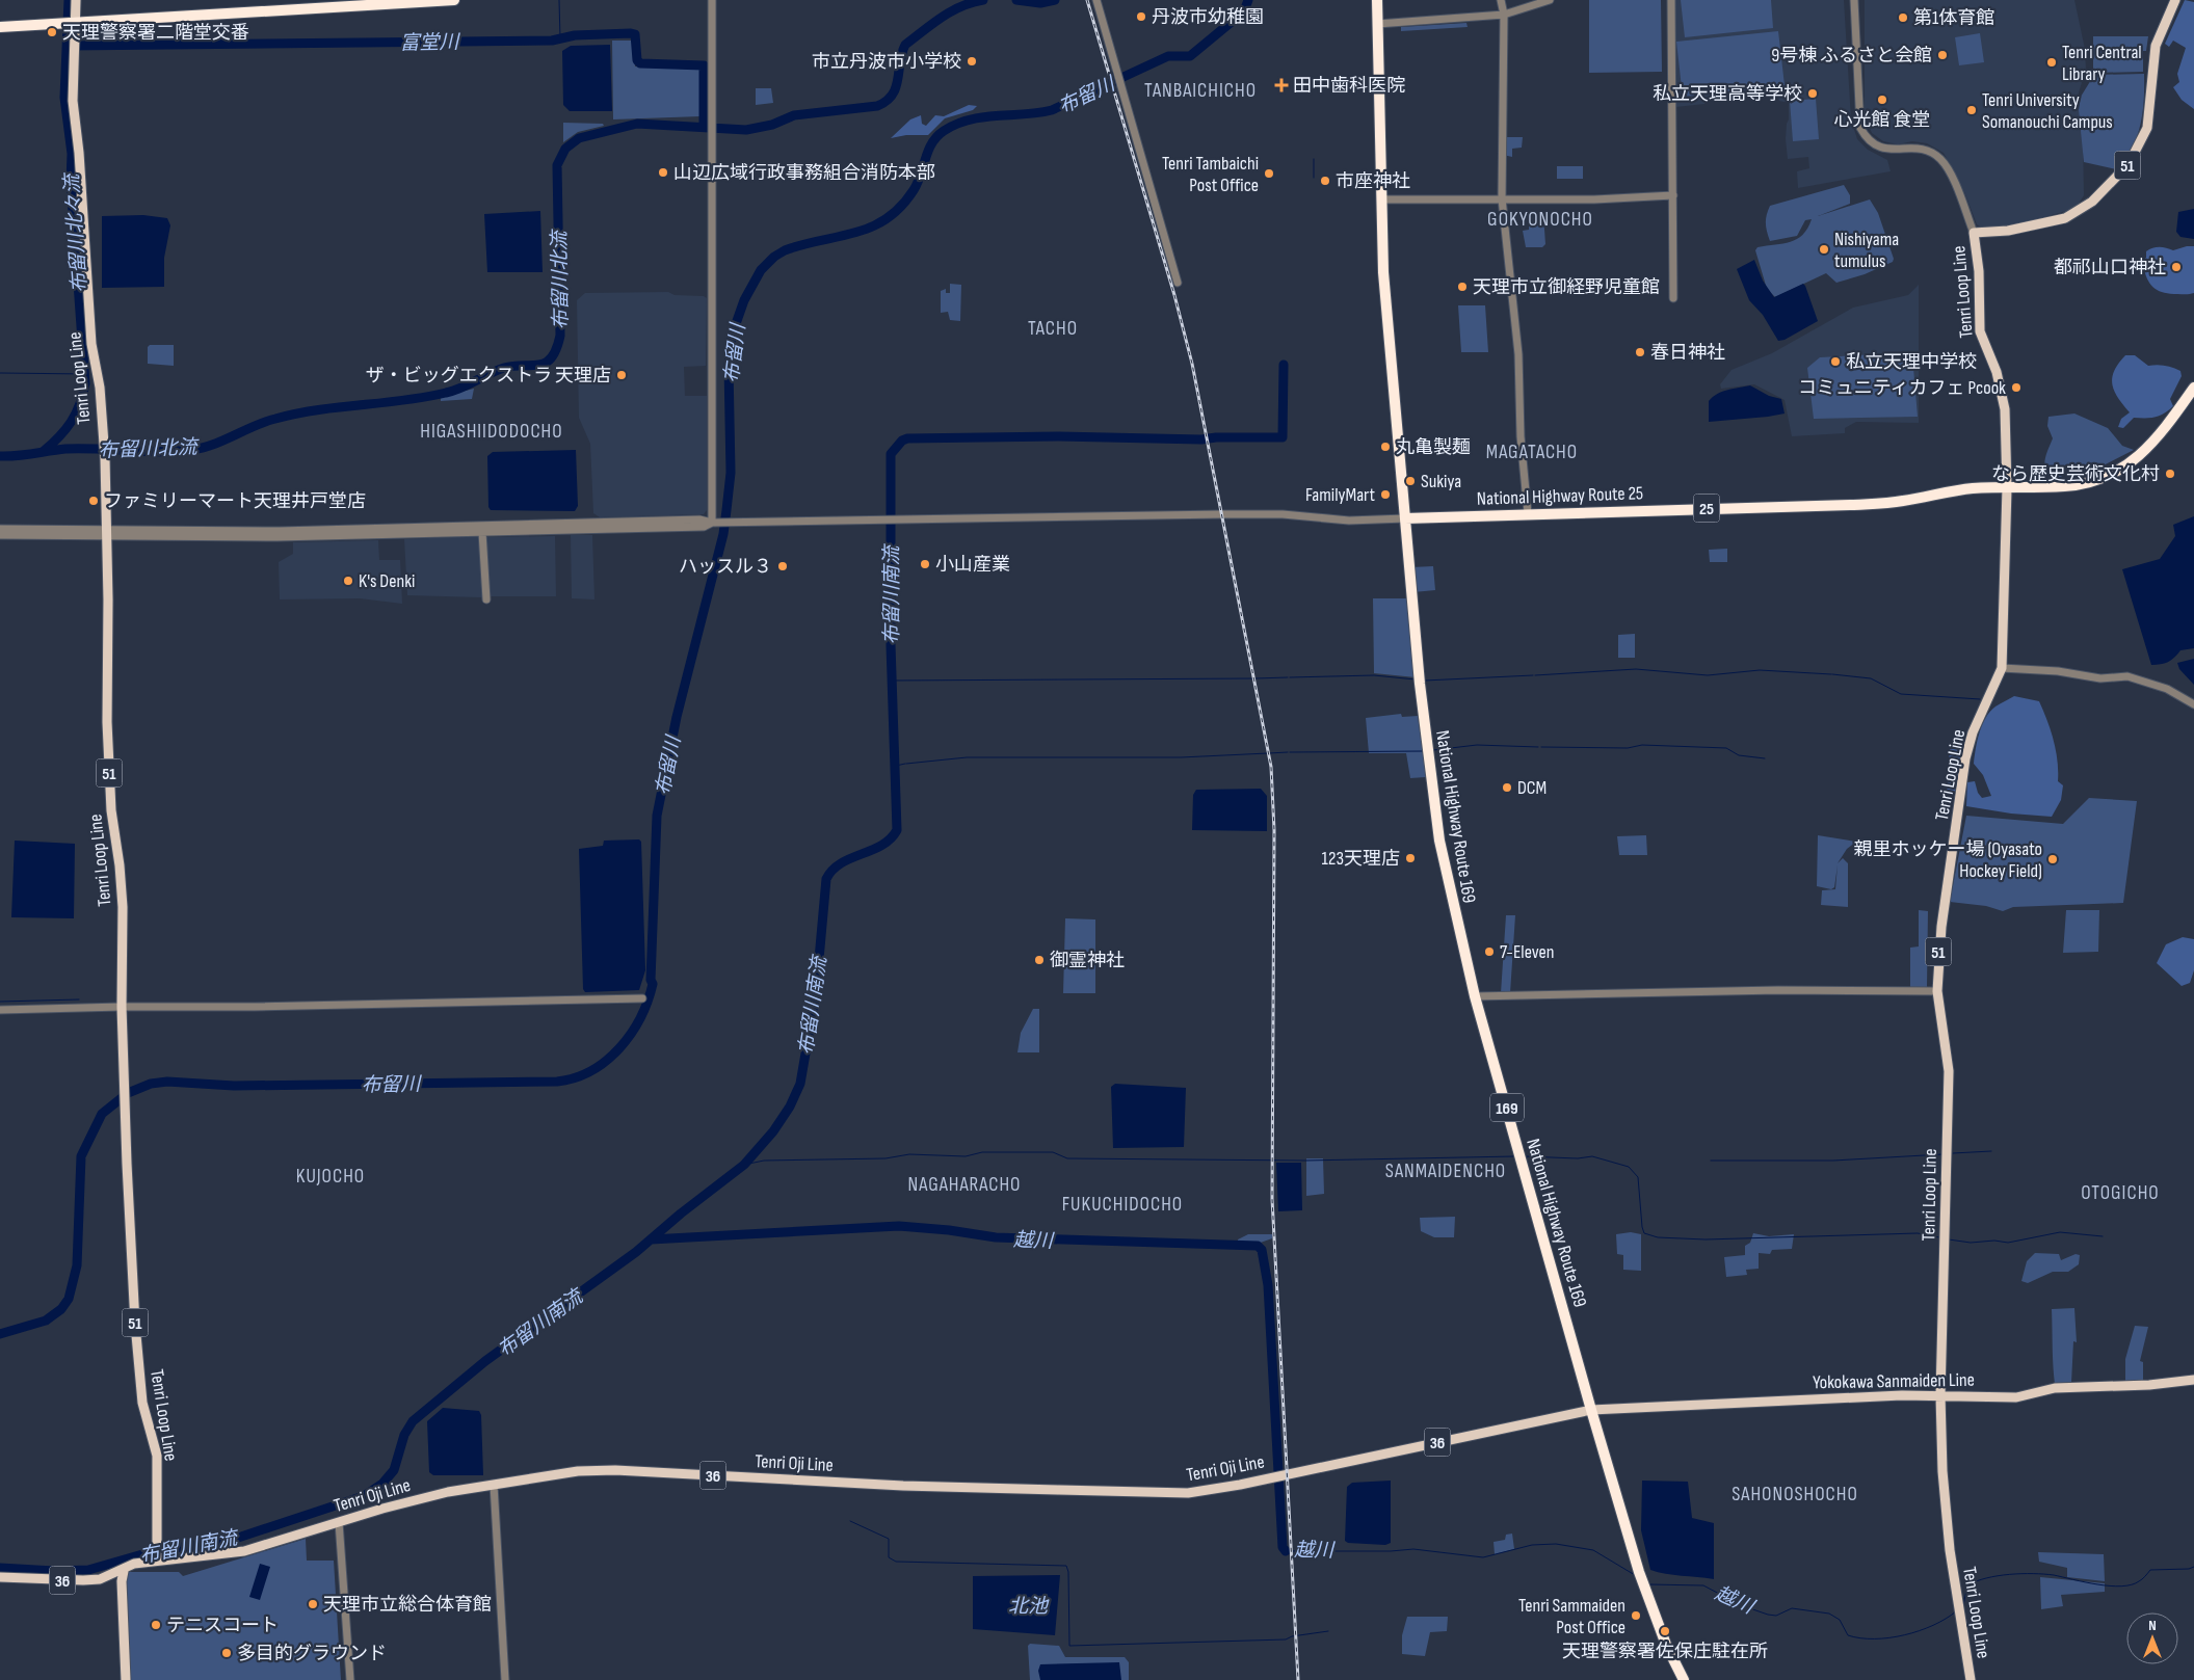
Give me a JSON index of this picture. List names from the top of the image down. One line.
{"streets":{"highway":["National Highway Route 25","25","National Highway Route 169","169"],"main road":["51","Tenri Loop Line","Yokokawa Sanmaiden Line","36","Tenri Oji Line"]},"crossings":[["Tenri Loop Line","National Highway Route 25"],["Tenri Loop Line","Yokokawa Sanmaiden Line"],["Tenri Loop Line","Tenri Oji Line"],["National Highway Route 25","National Highway Route 169"],["National Highway Route 169","Yokokawa Sanmaiden Line"],["National Highway Route 169","Tenri Oji Line"],["Yokokawa Sanmaiden Line","Tenri Oji Line"]],"districts":["TANBAICHICHO","GOKYONOCHO","TACHO","HIGASHIIDODOCHO","MAGATACHO","SANMAIDENCHO","KUJOCHO","NAGAHARACHO","OTOGICHO","FUKUCHIDOCHO","SAHONOSHOCHO"],"water":["富堂川","布留川","布留川北々流","布留川北流","布留川南流","越川","北池"],"places":{"other":["丹波市幼稚園","第1体育館","天理警察署二階堂交番","9号棟 ふるさと会館","市立丹波市小学校","Tenri Central Library","私立天理高等学校","心光館 食堂","Tenri University Somanouchi Campus","山辺広域行政事務組合消防本部","Tenri Tambaichi Post Office","市座神社","Nishiyama tumulus","都祁山口神社","天理市立御経野児童館","春日神社","私立天理中学校","ザ・ビッグエクストラ 天理店","コミュニティカフェ Pcook","丸亀製麺","なら歴史芸術文化村","Sukiya","FamilyMart","ファミリーマート天理井戸堂店","小山産業","ハッスル３","K's Denki","DCM","123天理店","親里ホッケー場 (Oyasato Hockey Field)","7-Eleven","御霊神社","天理市立総合体育館","Tenri Sammaiden Post Office","テニスコート","天理警察署佐保庄駐在所","多目的グラウンド"],"health":["田中歯科医院"]},"north":"top"}
